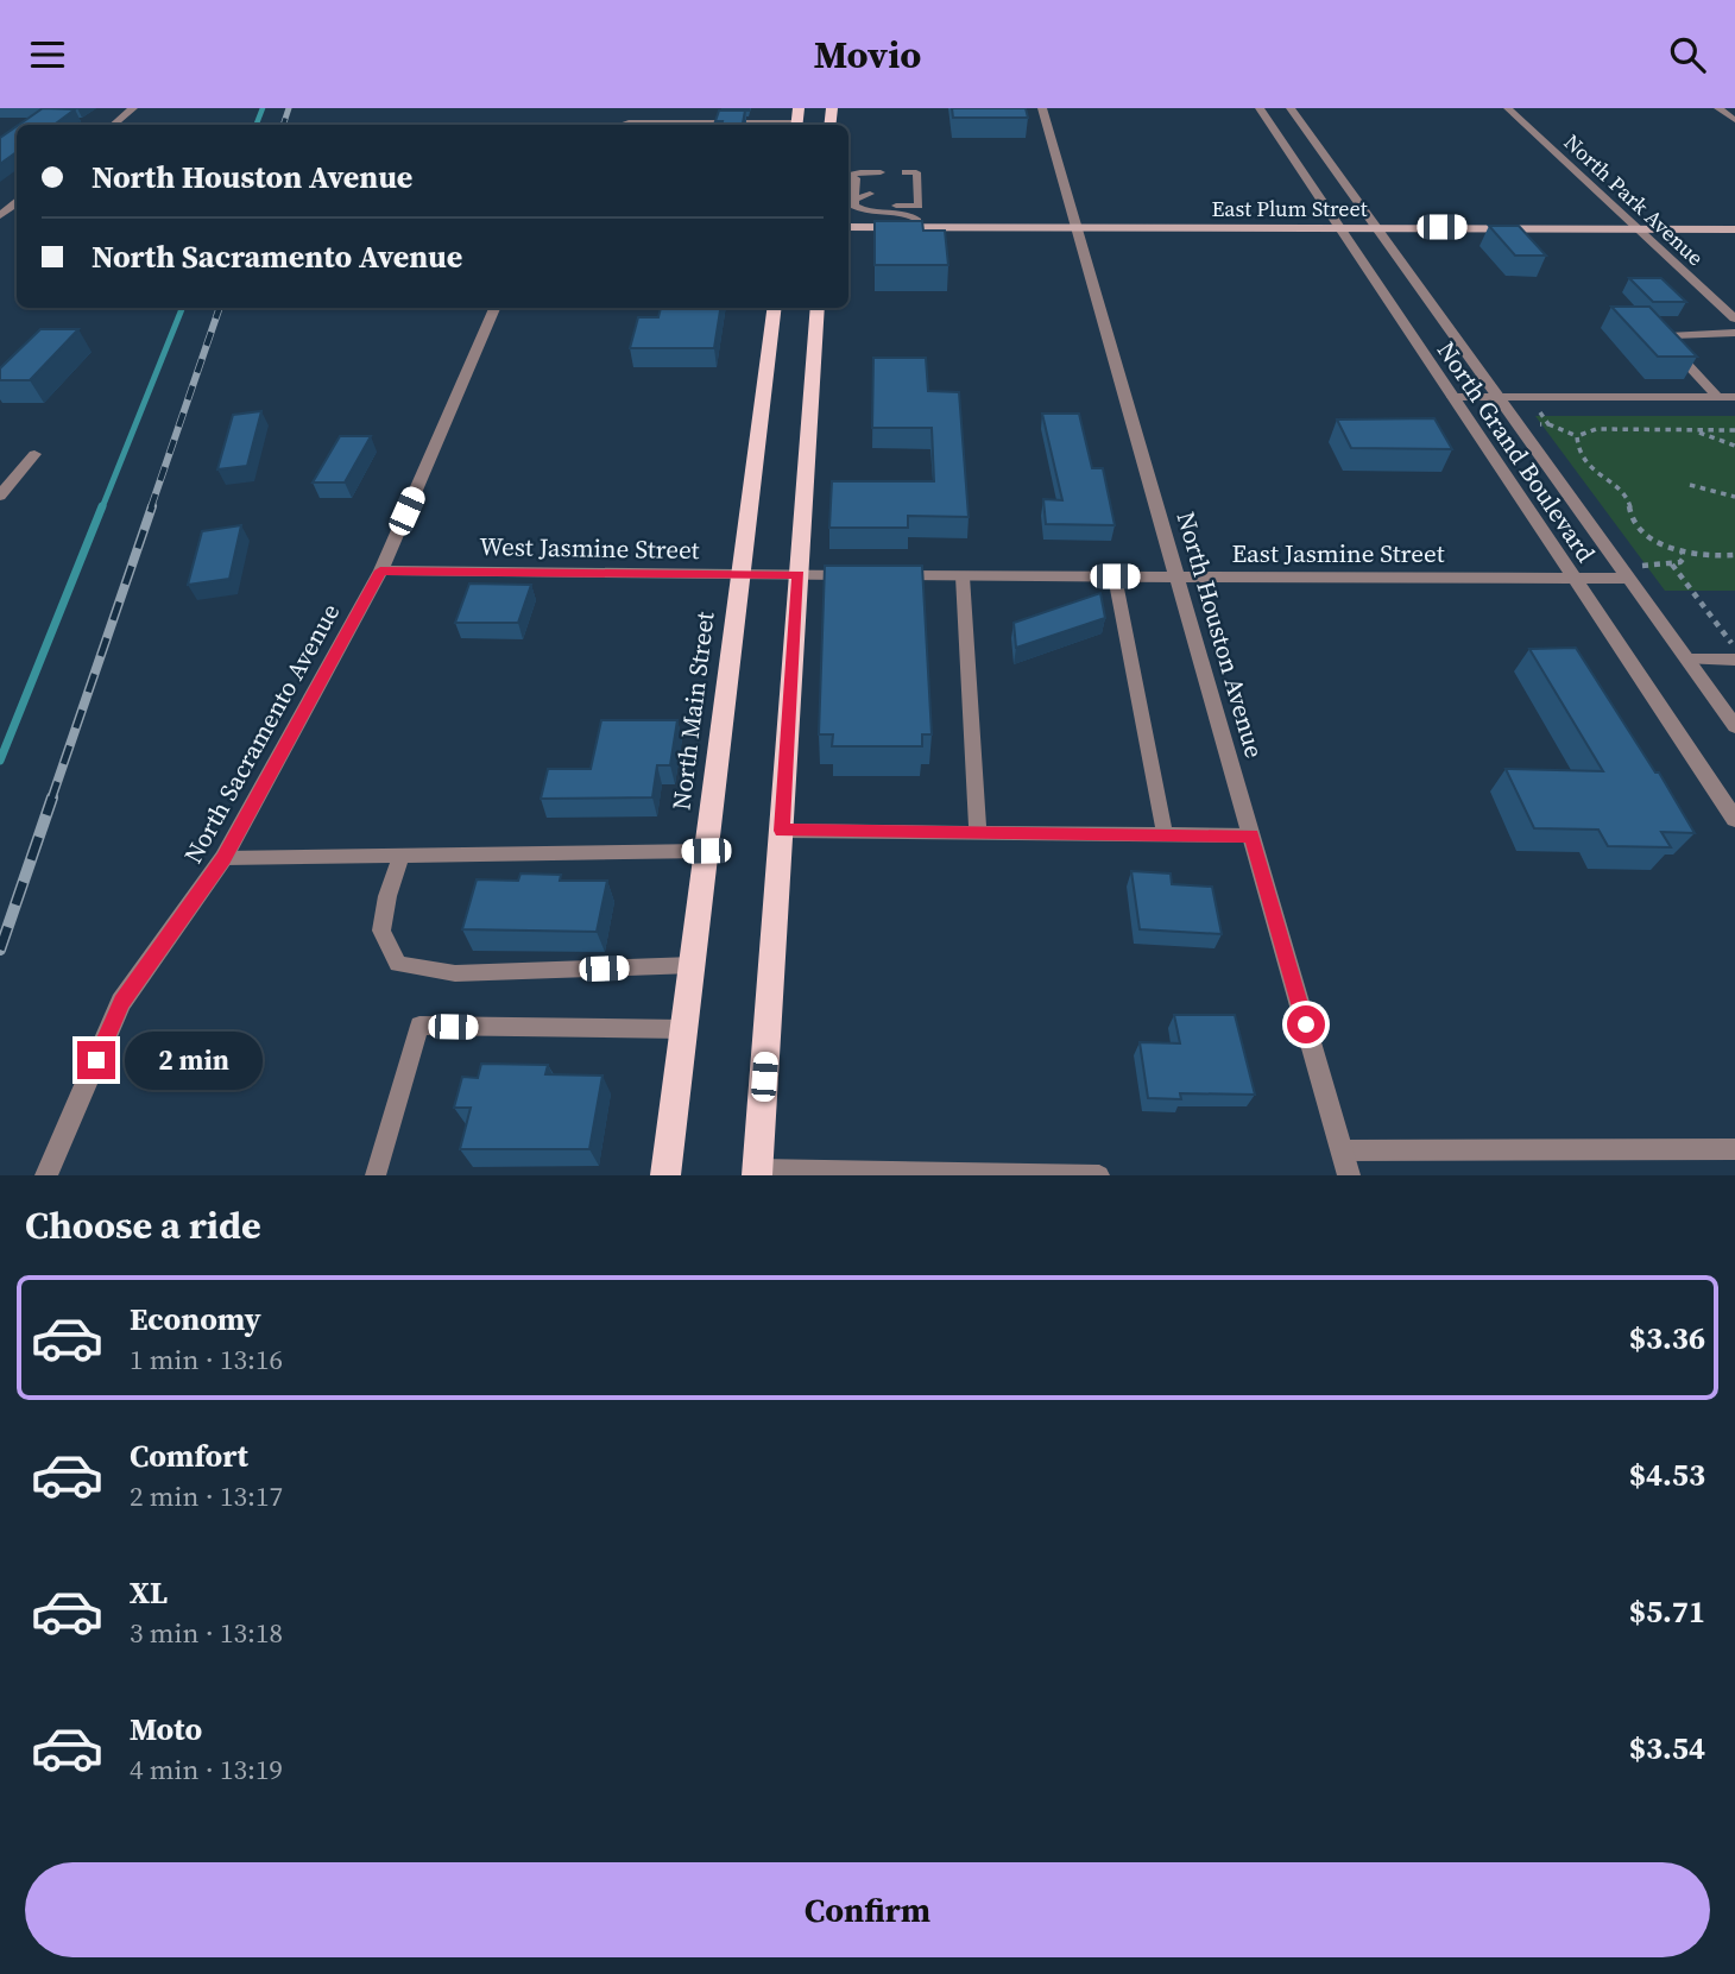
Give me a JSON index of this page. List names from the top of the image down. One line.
{"streets":{"main road":["North Main Street"],"street":["North Park Avenue","East Plum Street","North Grand Boulevard","West Jasmine Street","East Jasmine Street","North Houston Avenue","North Sacramento Avenue"]},"crossings":[["North Park Avenue","East Plum Street"],["East Plum Street","North Grand Boulevard"],["East Plum Street","North Houston Avenue"],["North Grand Boulevard","East Jasmine Street"],["West Jasmine Street","East Jasmine Street"],["West Jasmine Street","North Main Street"],["West Jasmine Street","North Sacramento Avenue"],["East Jasmine Street","North Houston Avenue"]],"page":{"header":"Movio","banner":["North Houston Avenue","North Sacramento Avenue"],"bubble":"2 min","heading":"Choose a ride","list":[{"name":"Economy","note":"1 min · 13:16","value":"$3.36"},{"name":"Comfort","note":"2 min · 13:17","value":"$4.53"},{"name":"XL","note":"3 min · 13:18","value":"$5.71"},{"name":"Moto","note":"4 min · 13:19","value":"$3.54"}],"buttons":"Confirm"}}
